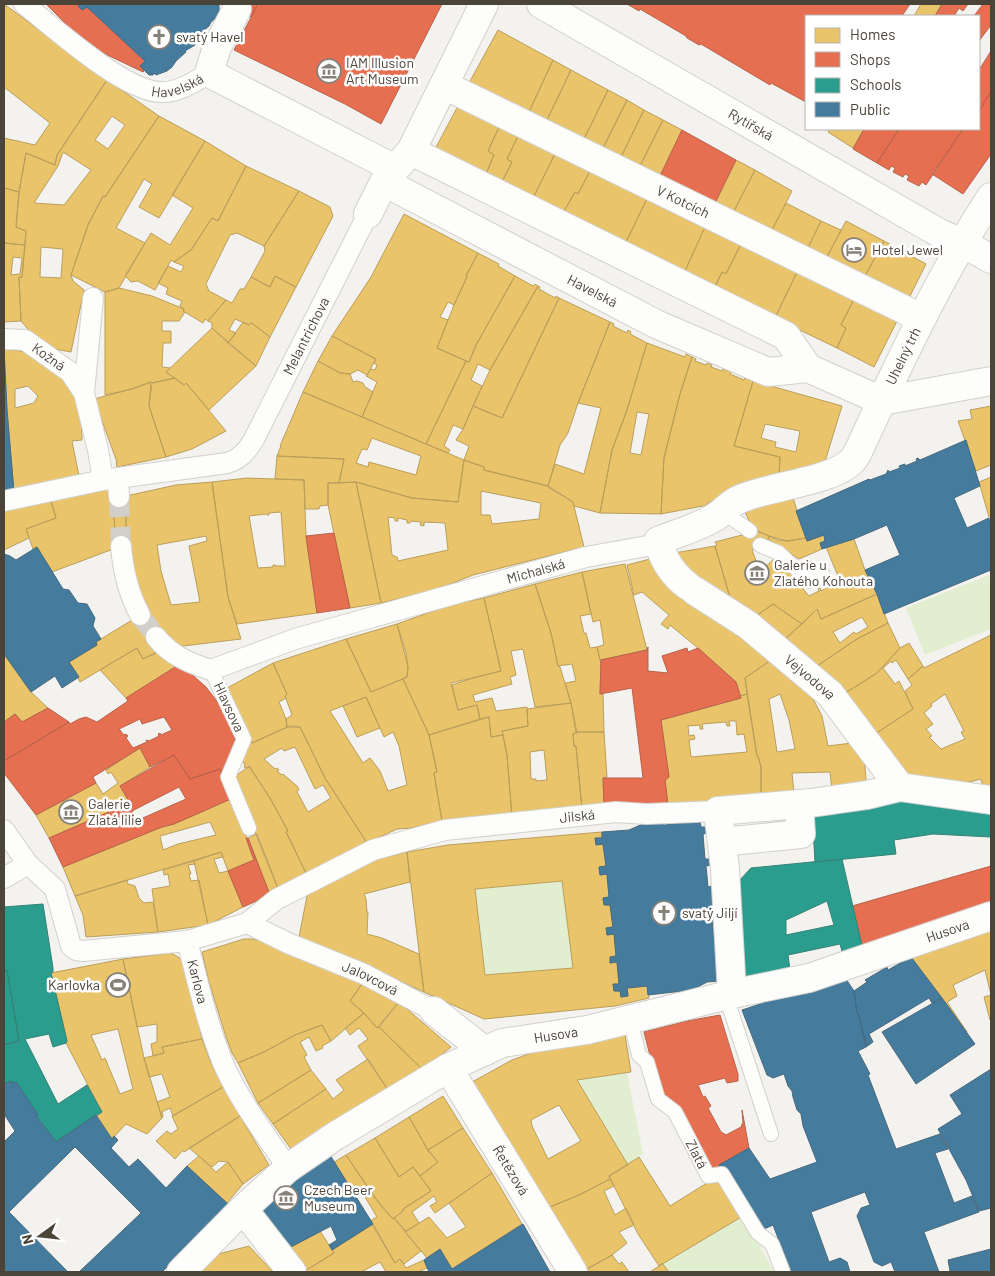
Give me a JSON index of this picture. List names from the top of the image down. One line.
{"streets":{"street":["Havelská","Rytířská","V Kotcích","Melantrichova","Uhelný trh","Kožná","Michalská","Vejvodova","Jilská","Husova","Jalovcová","Karlova","Řetězová"],"lane":["Hlavsova","Zlatá"]},"crossings":[["Havelská","Melantrichova"],["Havelská","Uhelný trh"],["Havelská","Michalská"],["Rytířská","Uhelný trh"],["V Kotcích","Melantrichova"],["V Kotcích","Uhelný trh"],["Melantrichova","Kožná"],["Uhelný trh","Michalská"],["Michalská","Vejvodova"],["Michalská","Hlavsova"],["Vejvodova","Jilská"],["Jilská","Jalovcová"],["Jilská","Karlova"],["Husova","Jalovcová"],["Husova","Karlova"],["Husova","Zlatá"],["Husova","Řetězová"]],"places":{"church":["svatý Havel","svatý Jiljí"],"museum":["IAM Illusion Art Museum","Galerie u Zlatého Kohouta","Galerie Zlatá lilie","Czech Beer Museum"],"hotel":["Hotel Jewel"],"sports":["Karlovka"]},"legend":["Homes","Shops","Schools","Public"],"north":"left"}
